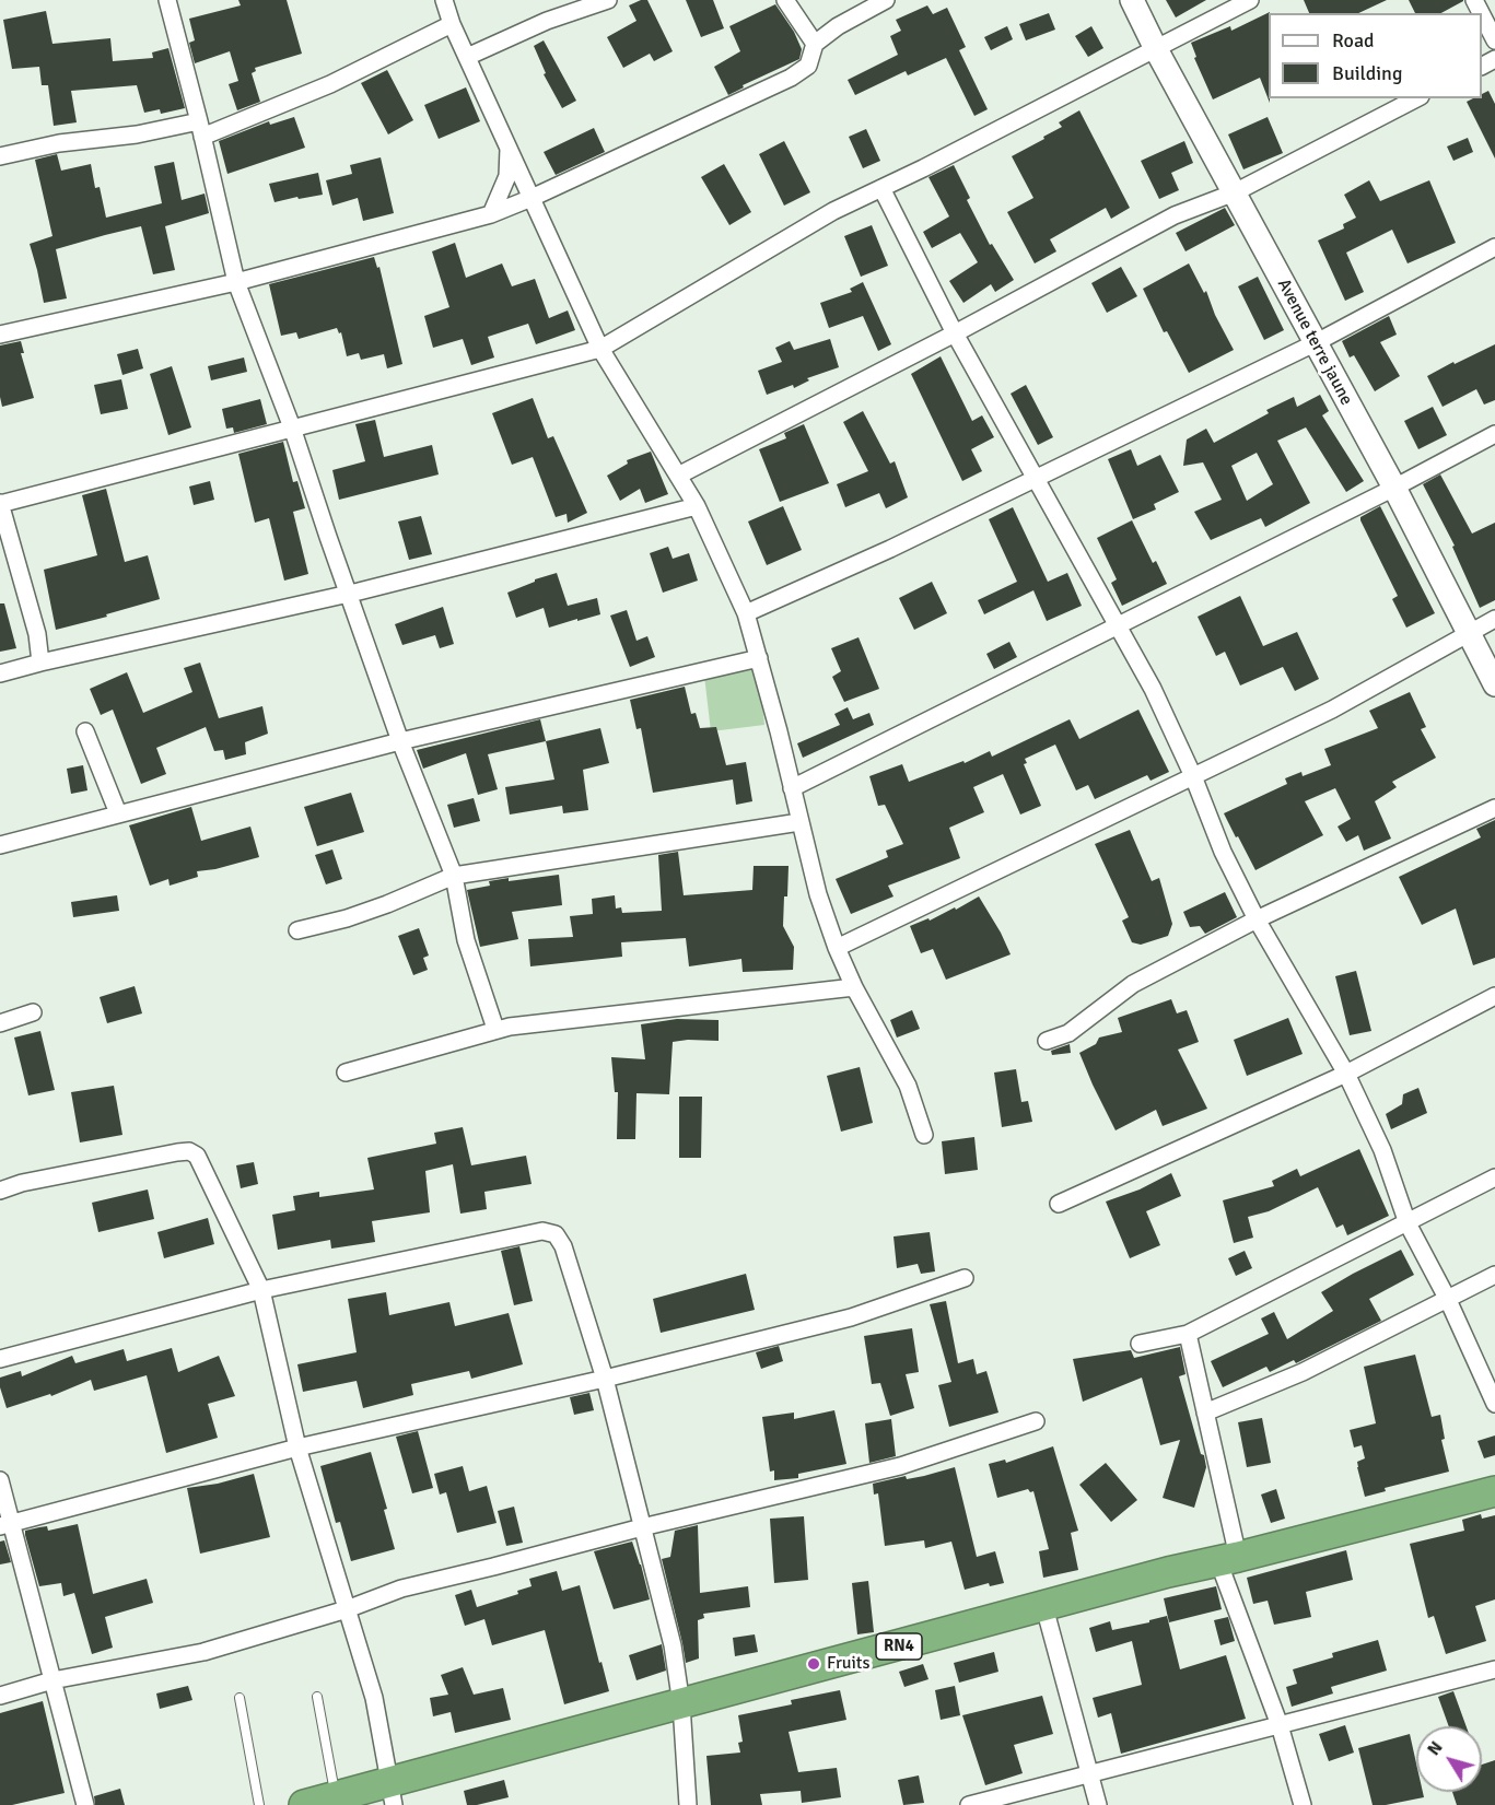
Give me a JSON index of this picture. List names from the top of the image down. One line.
{"streets":{"highway":["RN4"],"street":["Avenue terre jaune"]},"places":["Fruits"],"legend":["Road","Building"],"north":"top left"}
